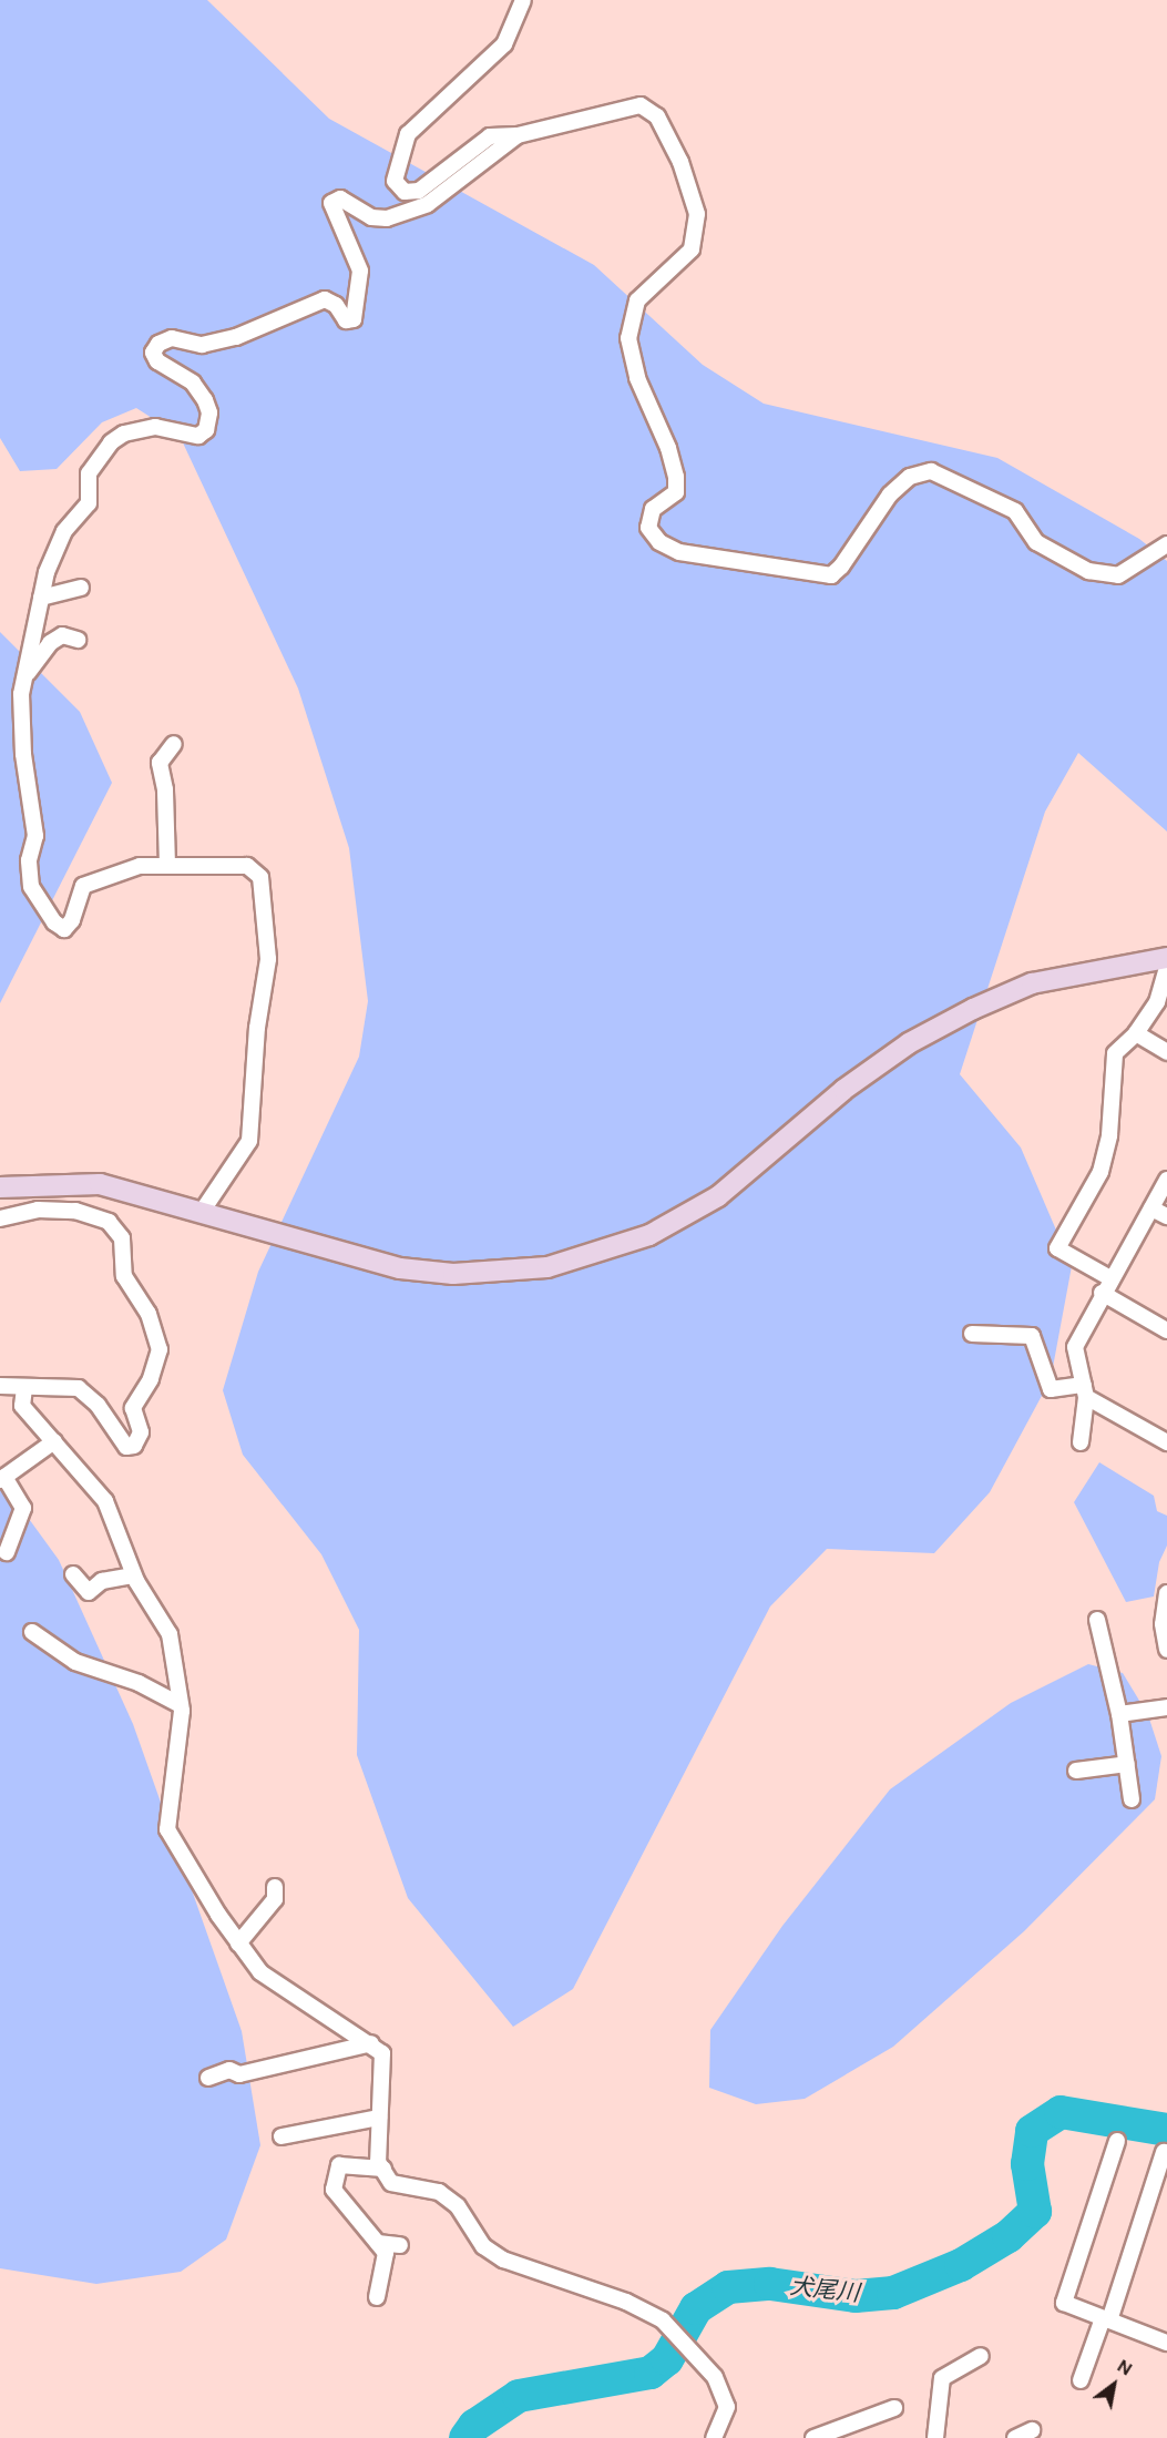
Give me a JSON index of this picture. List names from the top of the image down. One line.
{"water":["犬尾川"],"north":"top right"}
